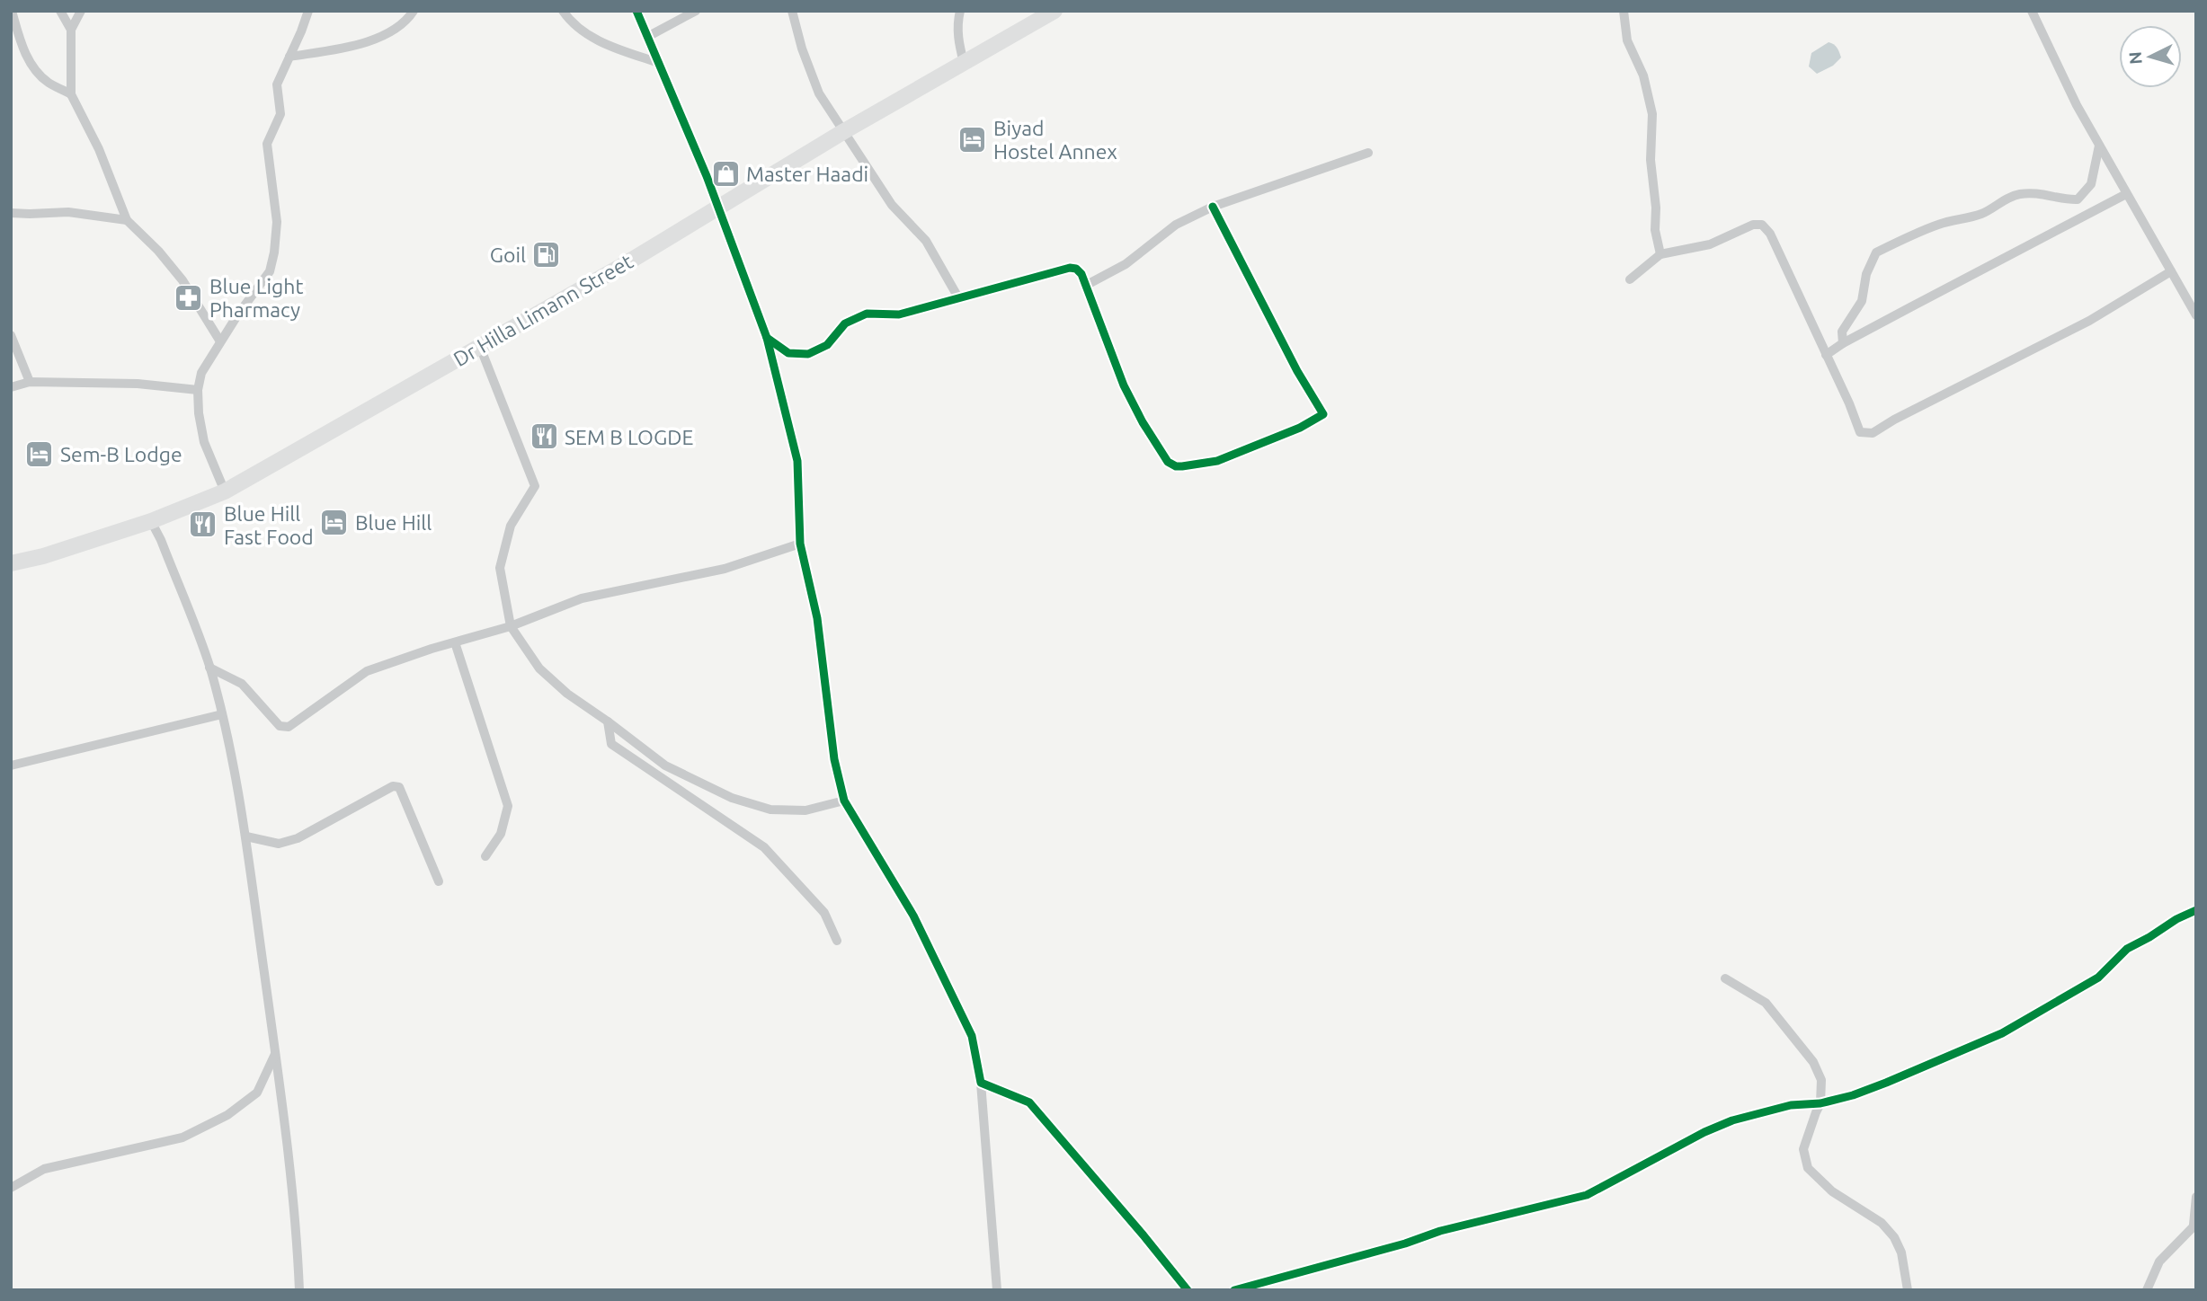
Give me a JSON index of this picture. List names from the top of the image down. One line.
{"streets":{"highway":["Dr Hilla Limann Street"]},"places":{"hotel":["Biyad Hostel Annex","Sem-B Lodge","Blue Hill"],"shop":["Master Haadi"],"fuel station":["Goil"],"pharmacy":["Blue Light Pharmacy"],"restaurant":["SEM B LOGDE","Blue Hill Fast Food"]},"north":"left"}
